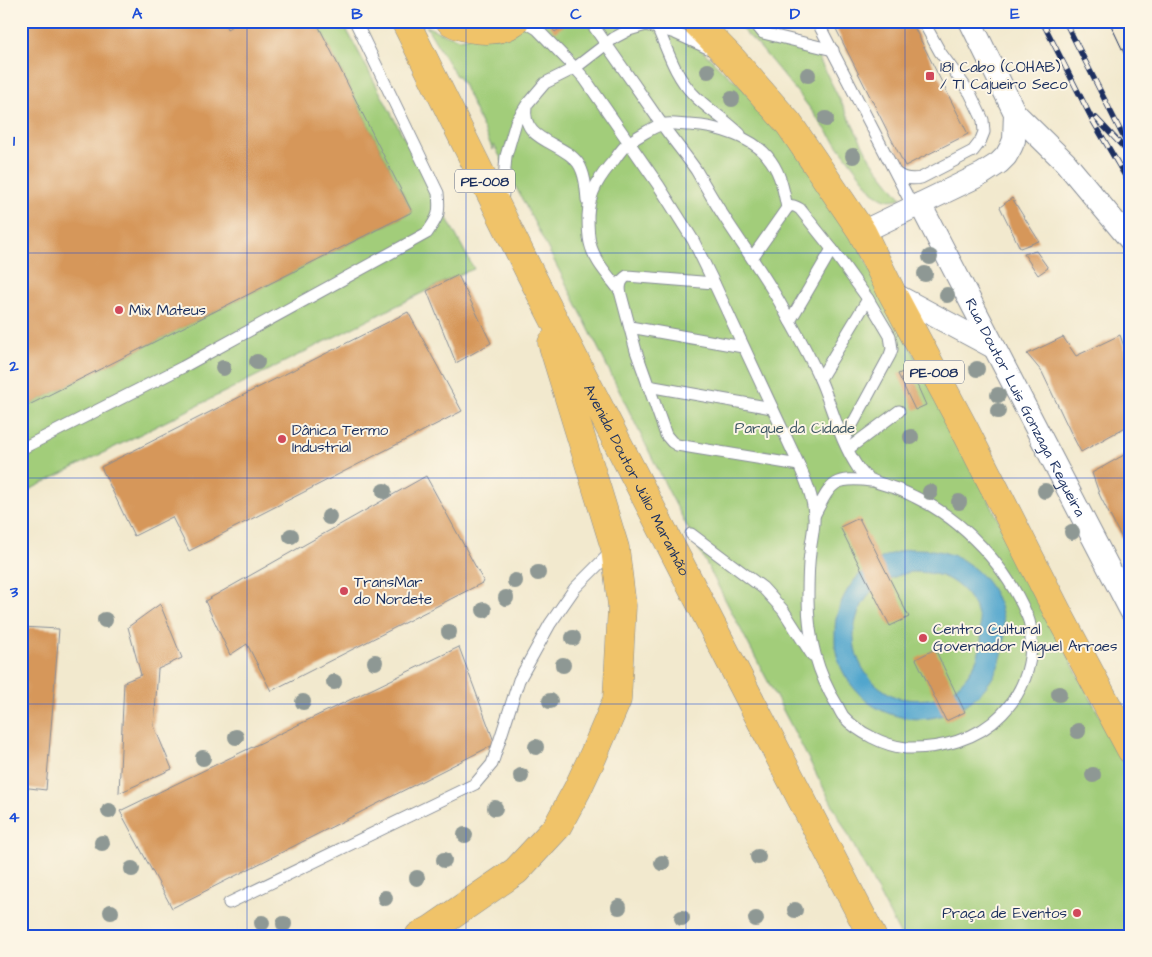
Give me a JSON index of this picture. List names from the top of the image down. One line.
{"streets":{"highway":["PE-008","Avenida Doutor Júlio Maranhão"],"street":["Rua Doutor Luis Gonzaga Regueira"]},"parks":["Parque da Cidade"],"places":{"transit":["181 Cabo (COHAB) / TI Cajueiro Seco"],"other":["Mix Mateus","Dânica Termo Industrial","TransMar do Nordete","Centro Cultural Governador Miguel Arraes","Praça de Eventos"]},"grid":{"columns":["A","B","C","D","E"],"rows":["1","2","3","4"]}}
